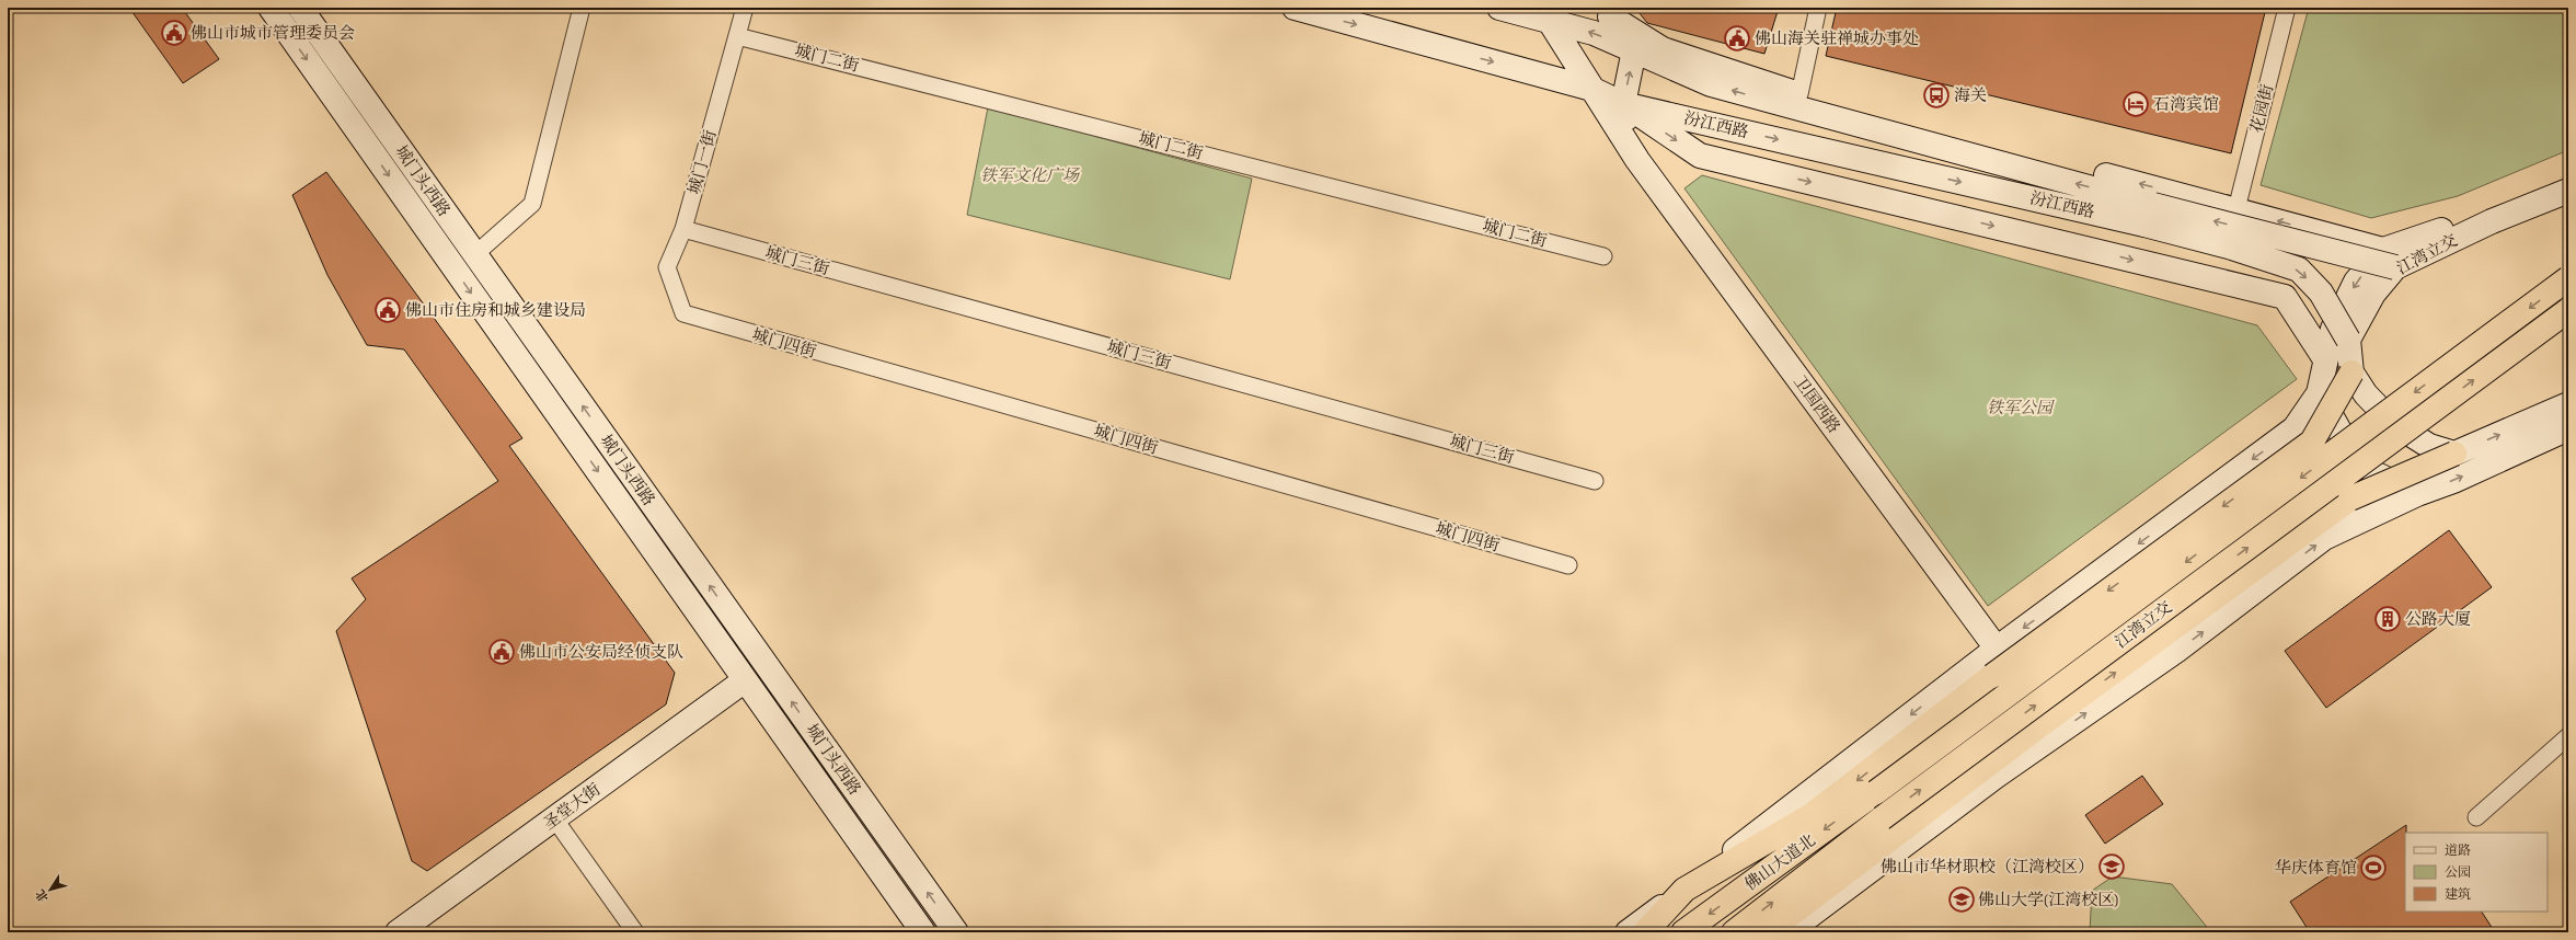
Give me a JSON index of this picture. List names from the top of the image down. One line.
{"streets":{"highway":["江湾立交","佛山大道北"],"main road":["汾江西路","城门头西路","卫国西路","圣堂大街"],"street":["城门二街","花园街","城门一街","城门三街","城门四街"]},"crossings":[["城门二街","城门一街"],["汾江西路","卫国西路"],["城门一街","城门三街"],["城门一街","城门四街"],["城门头西路","圣堂大街"],["江湾立交","佛山大道北"]],"parks":["铁军文化广场","铁军公园"],"places":{"public building":["佛山市城市管理委员会","佛山海关驻禅城办事处","佛山市住房和城乡建设局","佛山市公安局经侦支队"],"bus stop":["海关"],"hotel":["石湾宾馆"],"building":["公路大厦"],"school or university":["佛山市华材职校（江湾校区）","佛山大学(江湾校区)"],"sports":["华庆体育馆"]},"legend":["道路","公园","建筑"],"north":"bottom left"}
